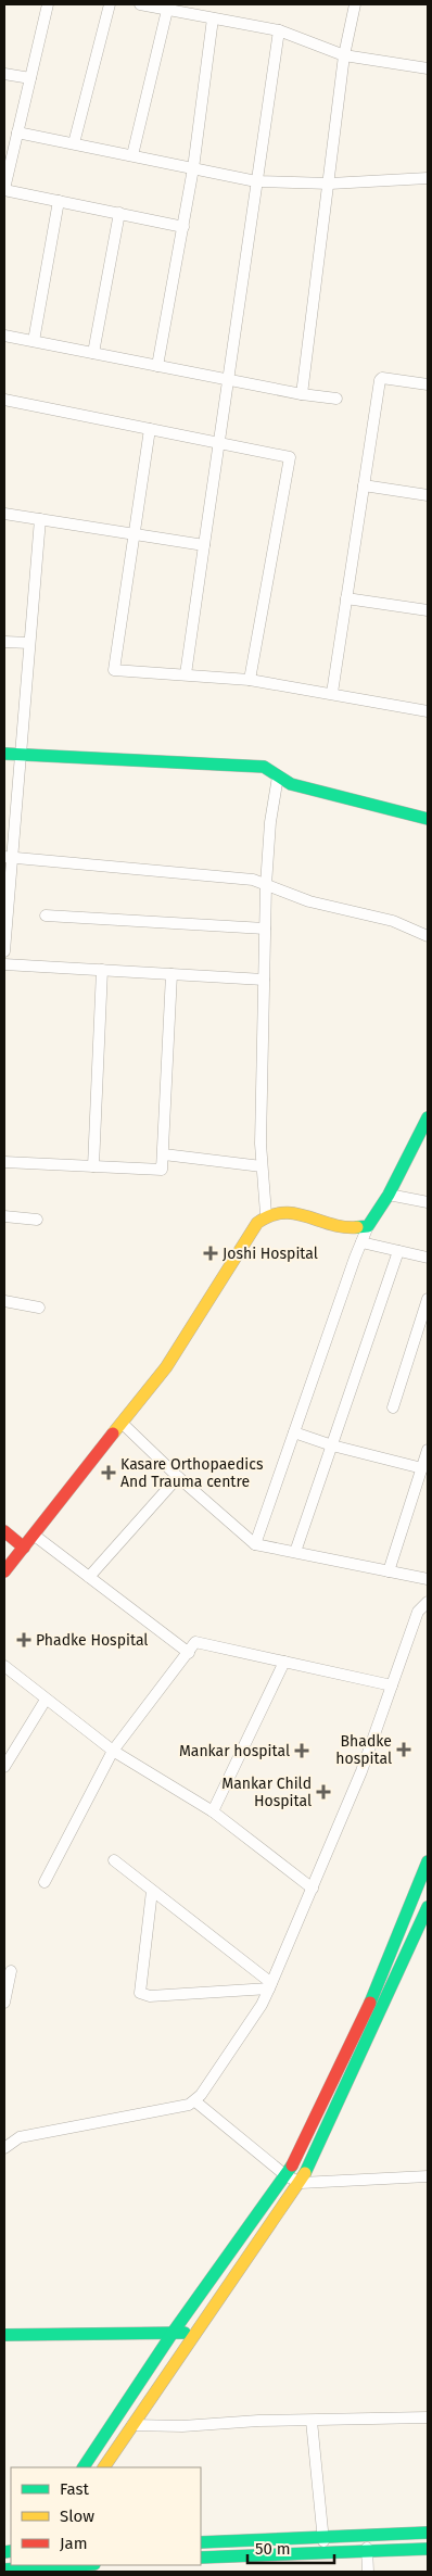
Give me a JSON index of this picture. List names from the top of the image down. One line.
{"places":{"health":["Joshi Hospital","Kasare Orthopaedics And Trauma centre","Phadke Hospital","Bhadke hospital","Mankar hospital","Mankar Child Hospital"]},"legend":["Fast","Slow","Jam"],"scale_bar":"50 m"}
